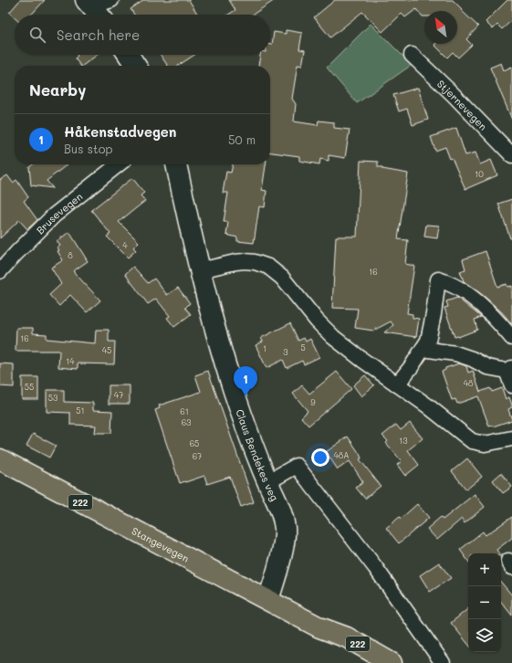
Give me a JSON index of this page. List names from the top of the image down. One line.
{"streets":{"main road":["222","Stangevegen"],"street":["Stjernevegen","Brusevegen","Claus Bendekes veg"]},"crossings":[["Claus Bendekes veg","Stangevegen"]],"house_numbers":["10","4","8","16","16","5","1","45","3","14","48","55","47","53","9","51","61","63","13","65","48A","67"],"north":"top left","page":{"search":"Search here","heading":"Nearby","list":[{"mark":"1","name":"Håkenstadvegen","note":"Bus stop","value":"50 m"}],"pins":"1","map_buttons":["+","−"]}}
